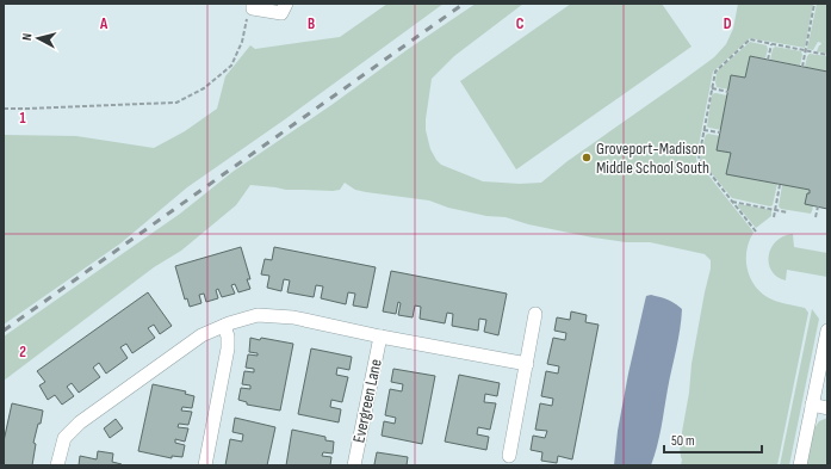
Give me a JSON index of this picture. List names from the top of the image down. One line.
{"streets":{"street":["Evergreen Lane"]},"places":["Groveport-Madison Middle School South"],"scale_bar":"50 m","north":"left","grid":{"columns":["A","B","C","D"],"rows":["1","2"]}}
